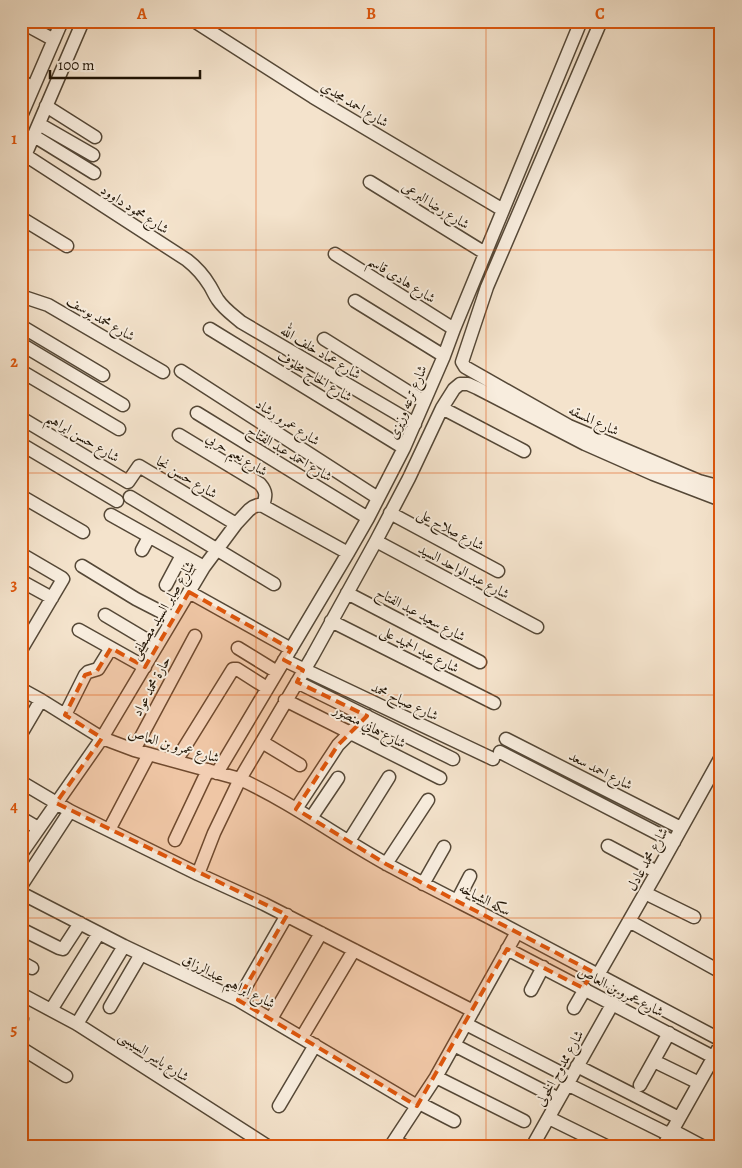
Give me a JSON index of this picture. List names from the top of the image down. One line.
{"streets":{"street":["شارع احمد مجدي","شارع رضا البرعى","شارع محمود داوود","شارع هادى قاسم","شارع محمد يوسف","شارع عماد خلف الله","شارع الحاج مخلوف","شارع ترعه وزيزى","شارع المسقه","شارع عمرو رشاد","شارع حسن ابراهيم","شارع احمد عبد الفتاح","شارع نعيم حربي","شارع حسن نجا","شارع صلاح على","شارع عبد الواحد السيد","شارع صابر السيد مصطفى","شارع سعيد عبد الفتاح","شارع عبد الحميد على","حارة محمد عواد","شارع صباح محمد","شارع هاني منصور","شارع عمرو بن العاص","شارع احمد سعد","شارع محمد عادل","سكه الشياخه","شارع ابراهيم عبدالرزاق","شارع ياسر السيسى","شارع ممدوح الخولى"]},"crossings":[["شارع احمد مجدي","شارع ترعه وزيزى"],["شارع رضا البرعى","شارع ترعه وزيزى"],["شارع محمود داوود","شارع عماد خلف الله"],["شارع هادى قاسم","شارع ترعه وزيزى"],["شارع عماد خلف الله","شارع ترعه وزيزى"],["شارع الحاج مخلوف","شارع ترعه وزيزى"],["شارع ترعه وزيزى","شارع عمرو رشاد"],["شارع ترعه وزيزى","شارع احمد عبد الفتاح"],["شارع ترعه وزيزى","شارع صباح محمد"],["شارع ترعه وزيزى","شارع عمرو بن العاص"],["شارع حسن ابراهيم","شارع حسن نجا"],["شارع نعيم حربي","شارع صابر السيد مصطفى"],["شارع حسن نجا","شارع صابر السيد مصطفى"],["شارع صابر السيد مصطفى","شارع عمرو بن العاص"],["حارة محمد عواد","شارع عمرو بن العاص"],["شارع صباح محمد","شارع محمد عادل"],["شارع عمرو بن العاص","شارع محمد عادل"],["شارع عمرو بن العاص","سكه الشياخه"],["شارع عمرو بن العاص","شارع ممدوح الخولى"],["شارع احمد سعد","شارع محمد عادل"],["شارع محمد عادل","سكه الشياخه"]],"scale_bar":"100 m","grid":{"columns":["A","B","C"],"rows":["1","2","3","4","5"]}}
